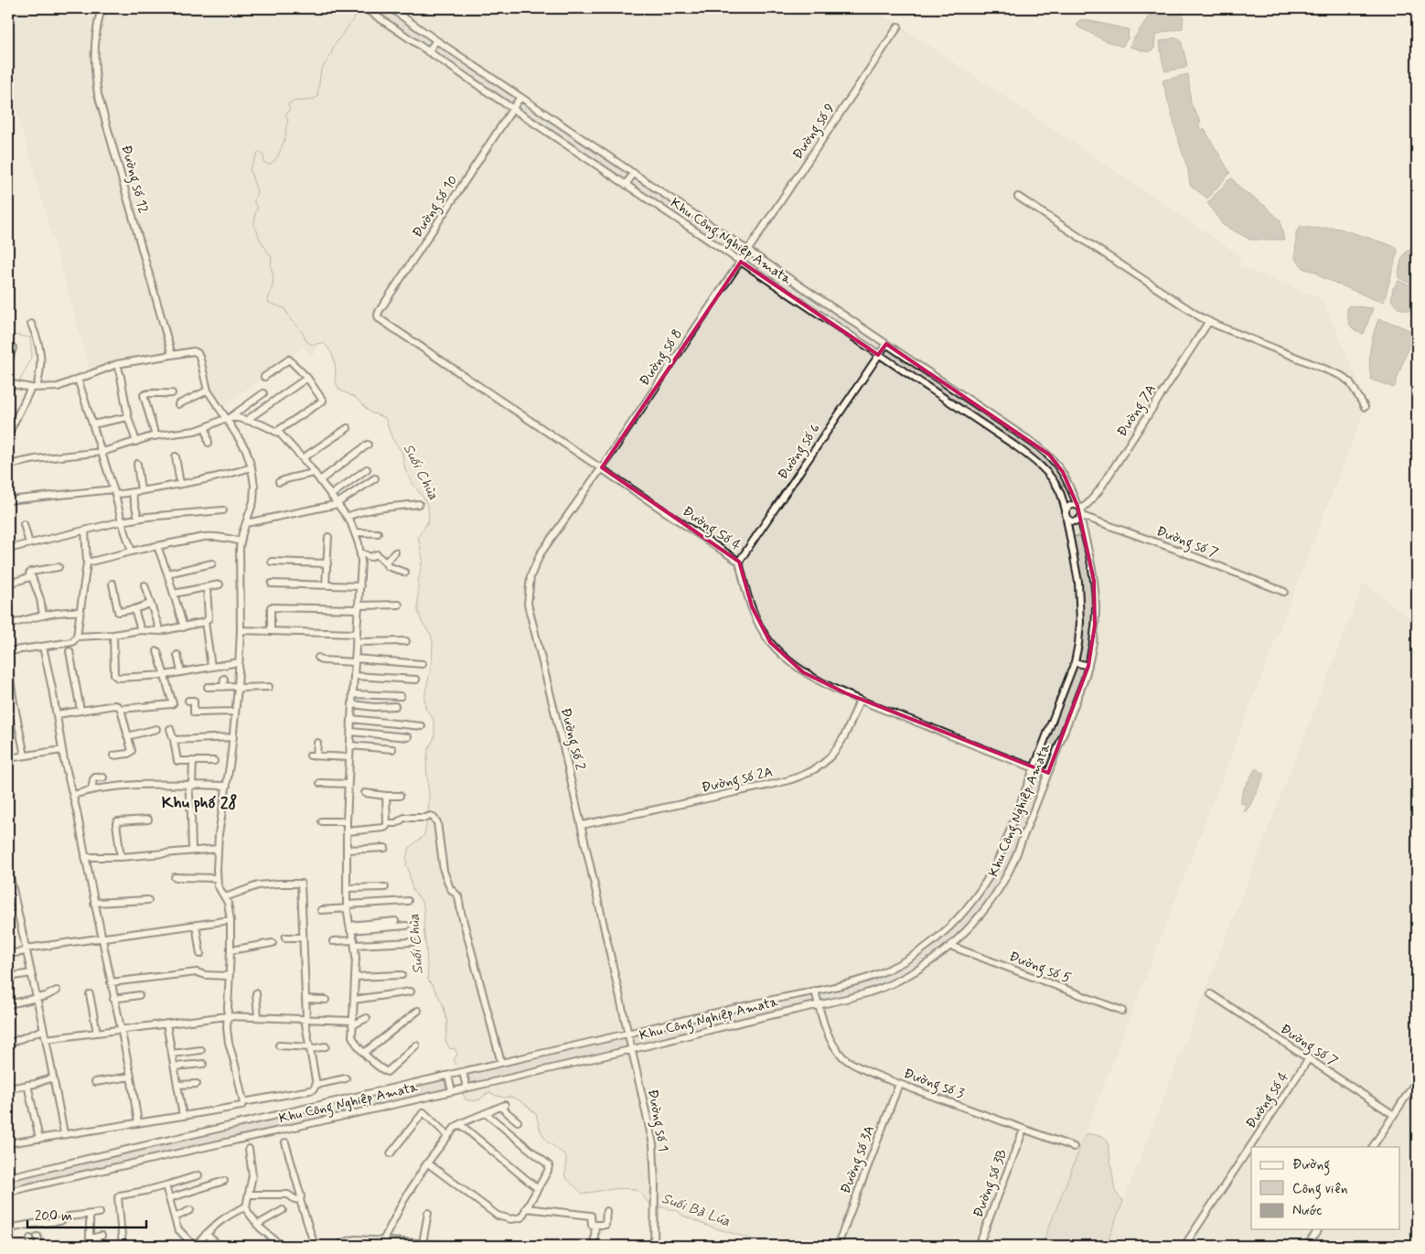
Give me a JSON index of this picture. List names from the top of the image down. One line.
{"streets":{"street":["Đường số 9","Đường số 12","Đường số 10","Khu Công Nghiệp Amata","Đường số 8","Đường 7A","Đường số 6","Đường Số 4","Đường số 7","Đường số 2","Đường số 2A","Đường số 5","Đường số 3","Đường số 4","Đường số 1","Đường số 3A","Đường số 3B"]},"crossings":[["Đường số 9","Khu Công Nghiệp Amata"],["Đường số 9","Đường số 8"],["Đường số 10","Khu Công Nghiệp Amata"],["Đường số 10","Đường Số 4"],["Khu Công Nghiệp Amata","Đường số 8"],["Khu Công Nghiệp Amata","Đường 7A"],["Khu Công Nghiệp Amata","Đường số 6"],["Khu Công Nghiệp Amata","Đường Số 4"],["Khu Công Nghiệp Amata","Đường số 7"],["Khu Công Nghiệp Amata","Đường số 2"],["Khu Công Nghiệp Amata","Đường số 5"],["Khu Công Nghiệp Amata","Đường số 3"],["Khu Công Nghiệp Amata","Đường số 1"],["Đường số 8","Đường Số 4"],["Đường số 8","Đường số 2"],["Đường 7A","Đường số 7"],["Đường số 6","Đường Số 4"],["Đường Số 4","Đường số 2"],["Đường Số 4","Đường số 2A"],["Đường số 7","Đường số 4"],["Đường số 2","Đường số 2A"],["Đường số 2","Đường số 1"],["Đường số 3","Đường số 3A"],["Đường số 3","Đường số 3B"]],"districts":["Khu phố 28"],"water":["Suối Chùa","Suối Bà Lúa"],"legend":["Đường","Công viên","Nước"],"scale_bar":"200 m"}
